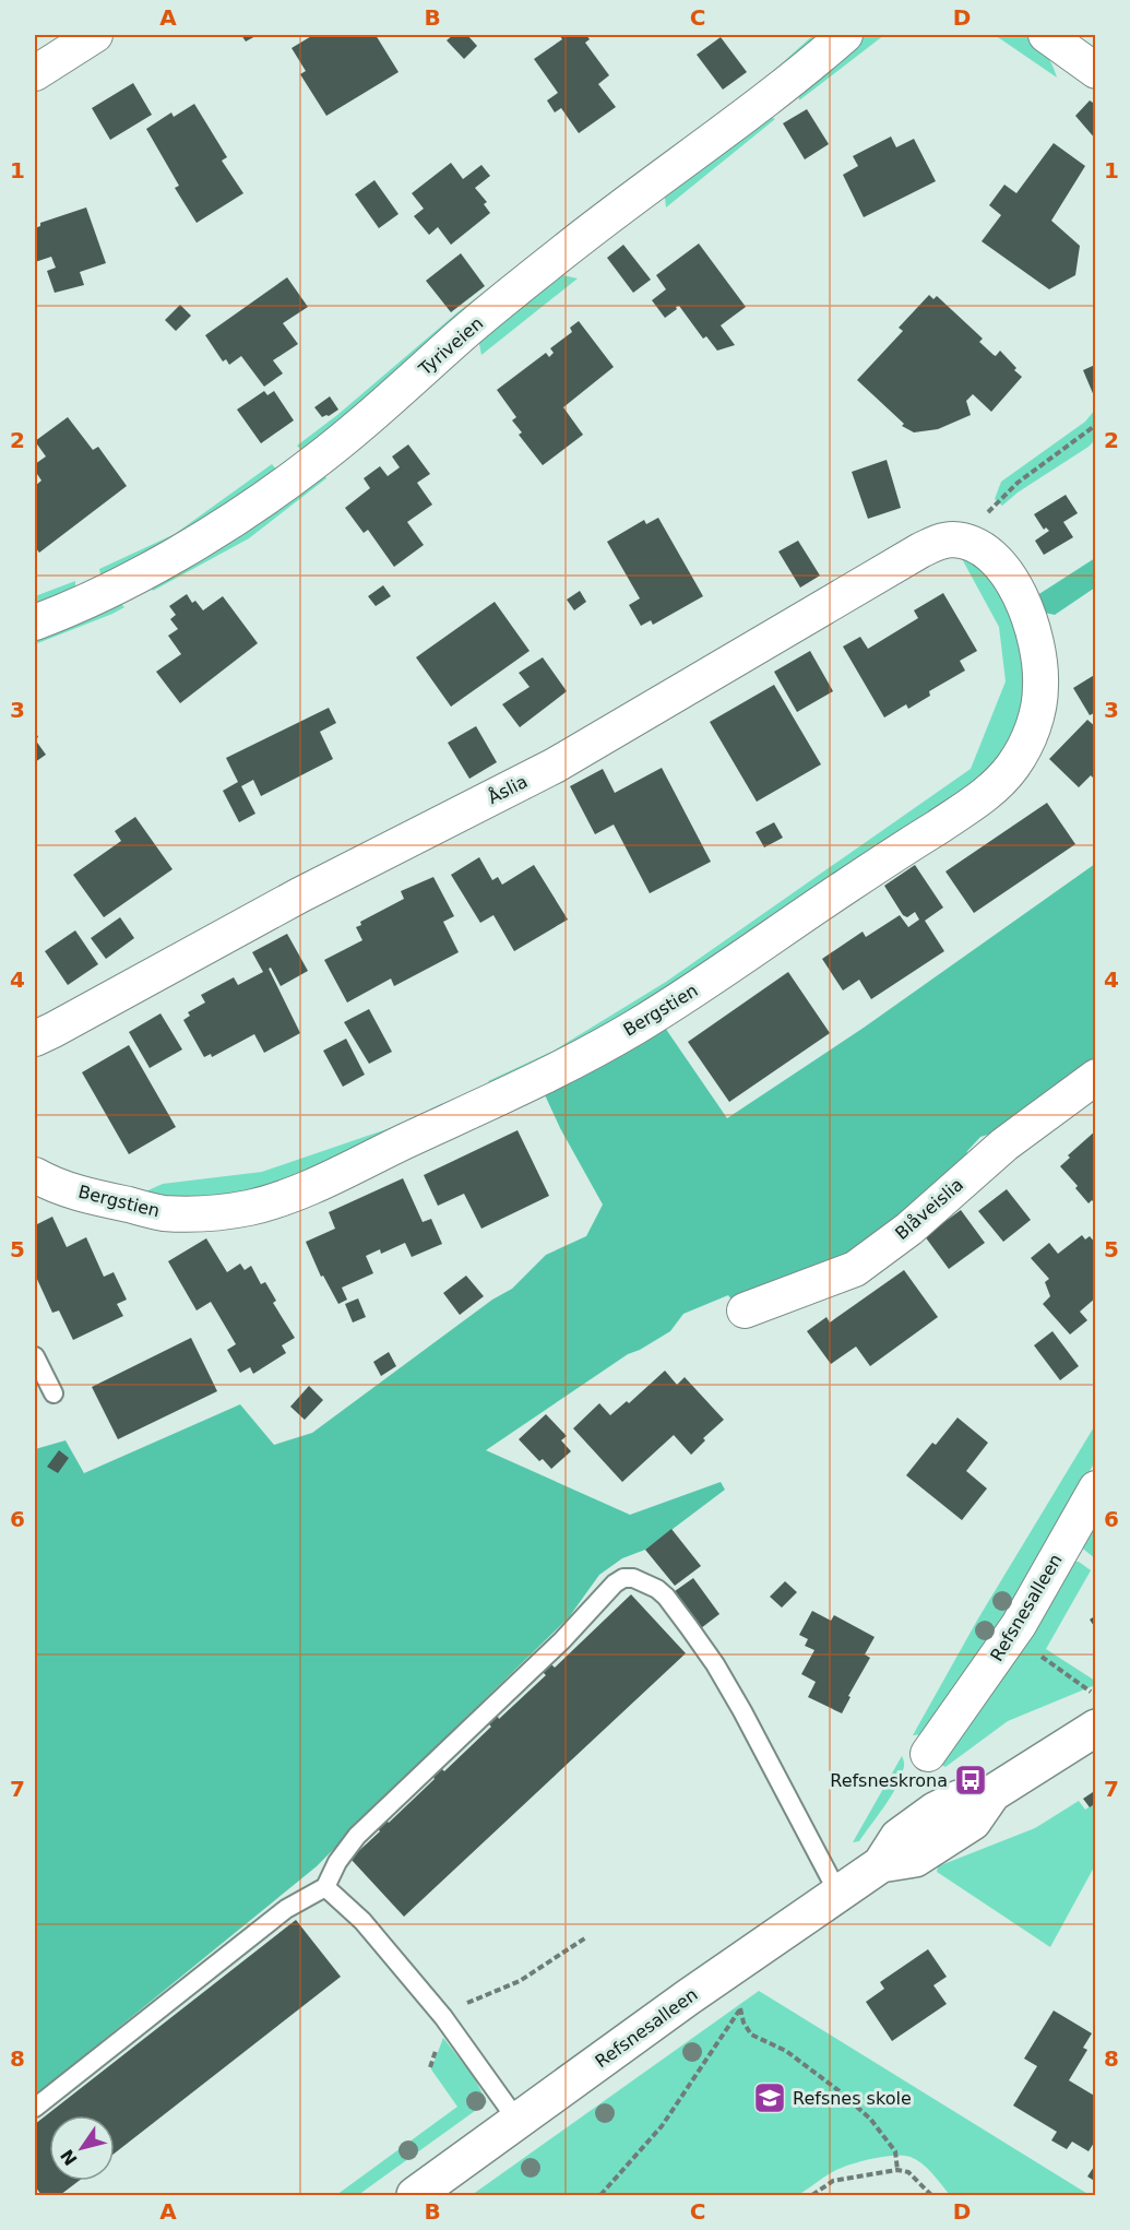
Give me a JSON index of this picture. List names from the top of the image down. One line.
{"streets":{"street":["Tyriveien","Åslia","Bergstien","Blåveislia","Refsnesalleen"]},"crossings":[["Åslia","Bergstien"]],"places":{"bus stop":["Refsneskrona"],"school or university":["Refsnes skole"]},"north":"bottom left","grid":{"columns":["A","B","C","D"],"rows":["1","2","3","4","5","6","7","8"]}}
